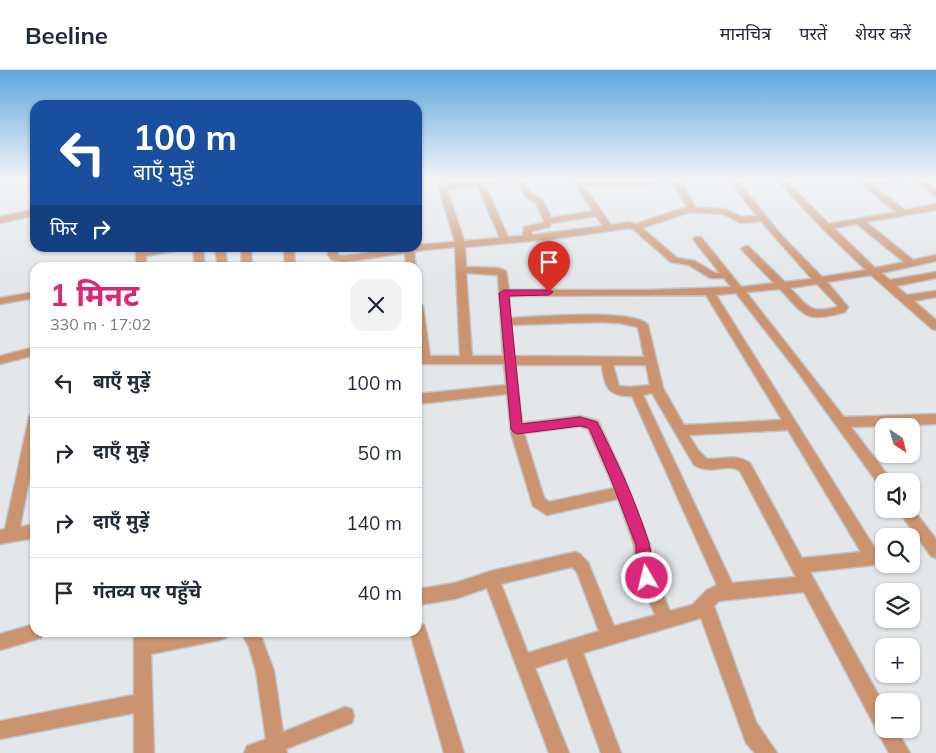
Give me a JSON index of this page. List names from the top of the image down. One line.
{"north":"bottom right","page":{"header":"Beeline","nav":["मानचित्र","परतें","शेयर करें"],"turn":["100 m","बाएँ मुड़ें"],"then":"फिर","heading":["1 मिनट","330 m · 17:02"],"list":[{"name":"बाएँ मुड़ें","value":"100 m"},{"name":"दाएँ मुड़ें","value":"50 m"},{"name":"दाएँ मुड़ें","value":"140 m"},{"name":"गंतव्य पर पहुँचे","value":"40 m"}],"map_buttons":["+","−"]}}
